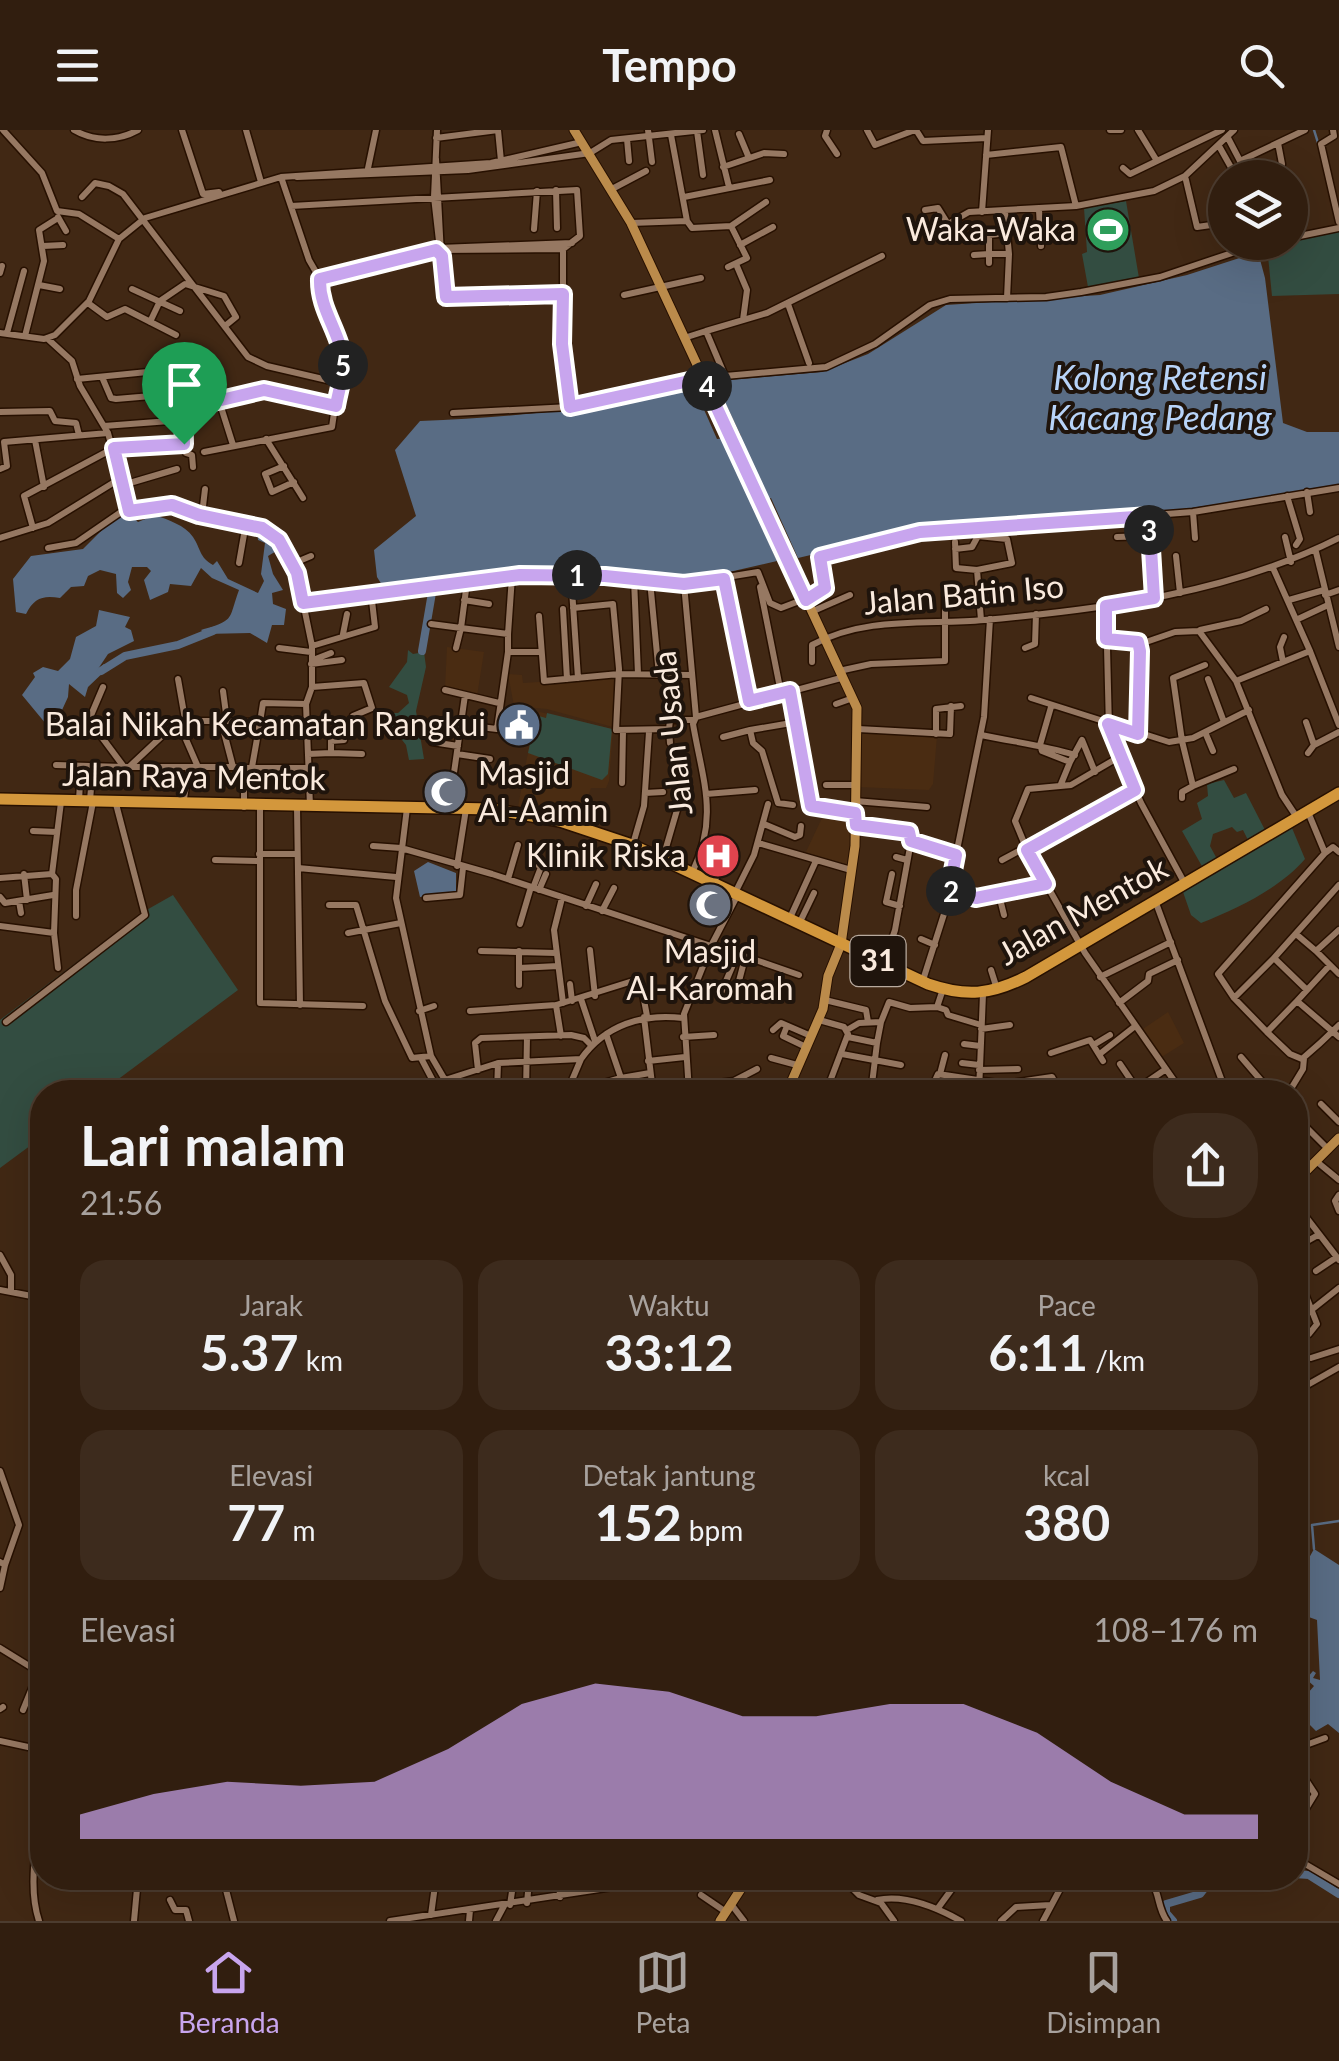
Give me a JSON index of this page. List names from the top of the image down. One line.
{"streets":{"highway":["Jalan Raya Mentok","Jalan Mentok","31"],"street":["Jalan Batin Iso","Jalan Usada"]},"crossings":[["Jalan Usada","Jalan Mentok"],["Jalan Raya Mentok","Jalan Mentok"]],"water":["Kolong Retensi Kacang Pedang"],"places":{"sports":["Waka-Waka"],"public building":["Balai Nikah Kecamatan Rangkui"],"mosque":["Masjid Al-Aamin","Masjid Al-Karomah"],"hospital":["Klinik Riska"]},"page":{"header":"Tempo","pins":["5","4","3","1","2"],"heading":["Lari malam","21:56"],"stats":[["Jarak","5.37 km"],["Waktu","33:12"],["Pace","6:11 /km"],["Elevasi","77 m"],["Detak jantung","152 bpm"],["kcal","380"]],"chart":["Elevasi","108–176 m"],"tabs":["Beranda","Peta","Disimpan"]}}
